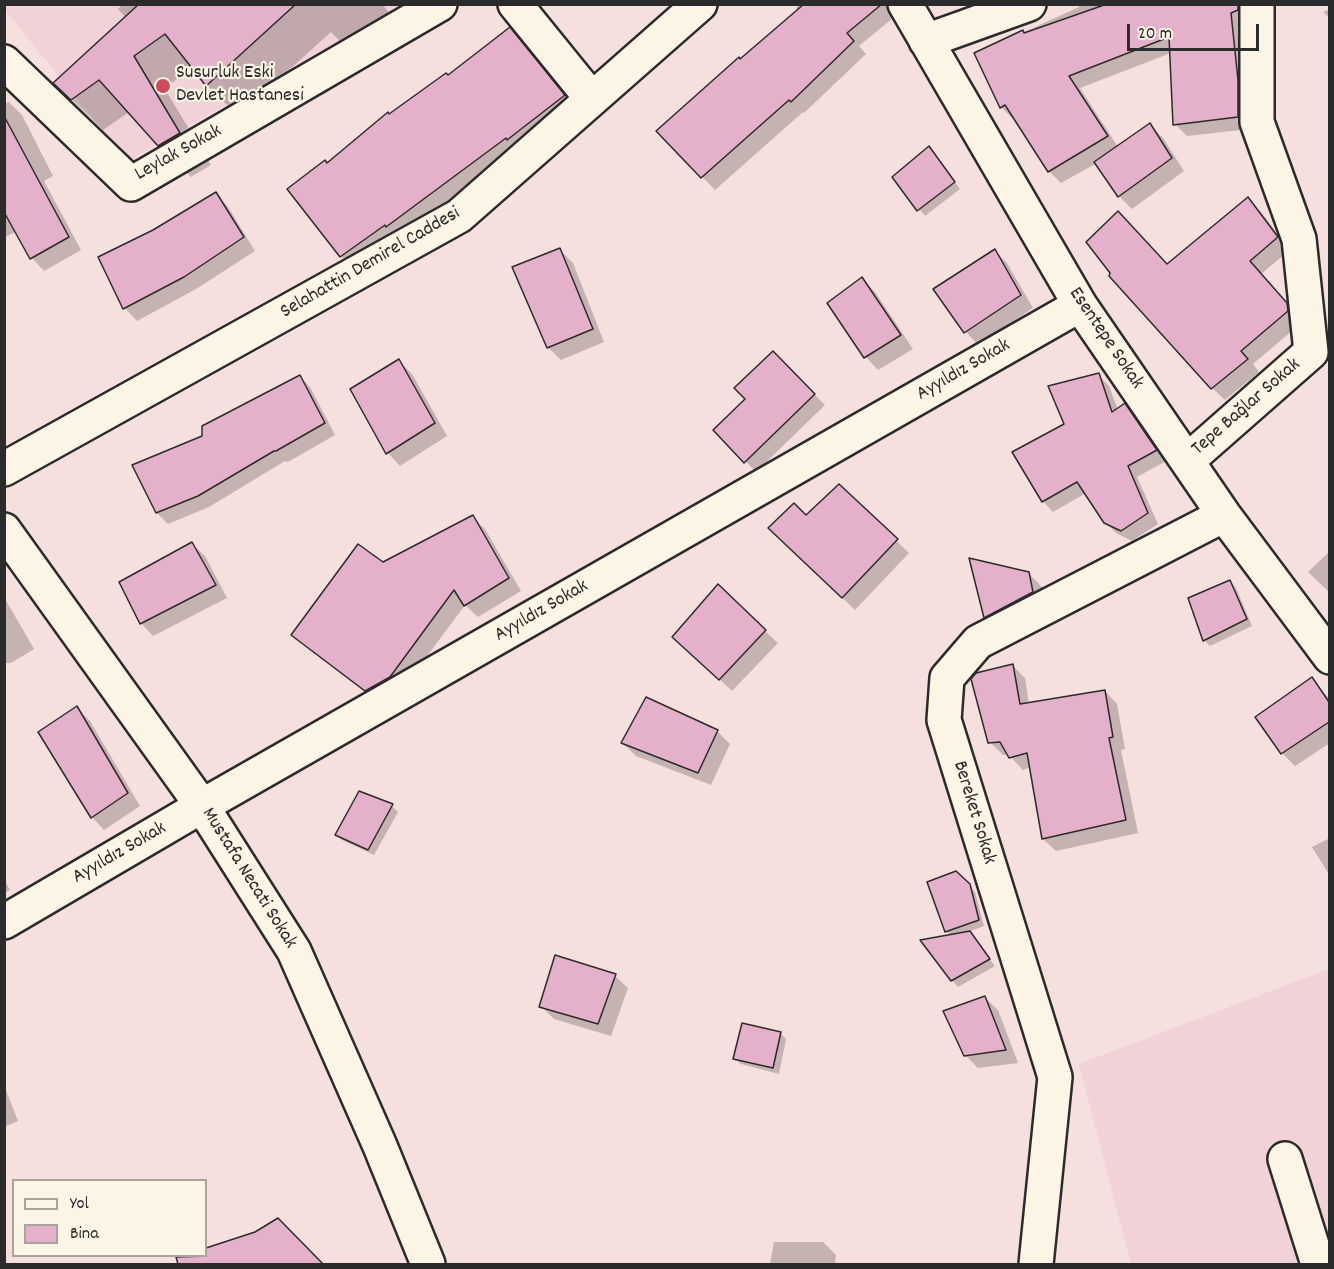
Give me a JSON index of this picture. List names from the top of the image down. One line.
{"streets":{"street":["Leylak Sokak","Selahattin Demirel Caddesi","Esentepe Sokak","Ayyıldız Sokak","Tepe Bağlar Sokak","Bereket Sokak","Mustafa Necati Sokak"]},"crossings":[["Esentepe Sokak","Ayyıldız Sokak"],["Esentepe Sokak","Tepe Bağlar Sokak"],["Esentepe Sokak","Bereket Sokak"],["Ayyıldız Sokak","Mustafa Necati Sokak"]],"places":["Susurluk Eski Devlet Hastanesi"],"legend":["Yol","Bina"],"scale_bar":"20 m"}
